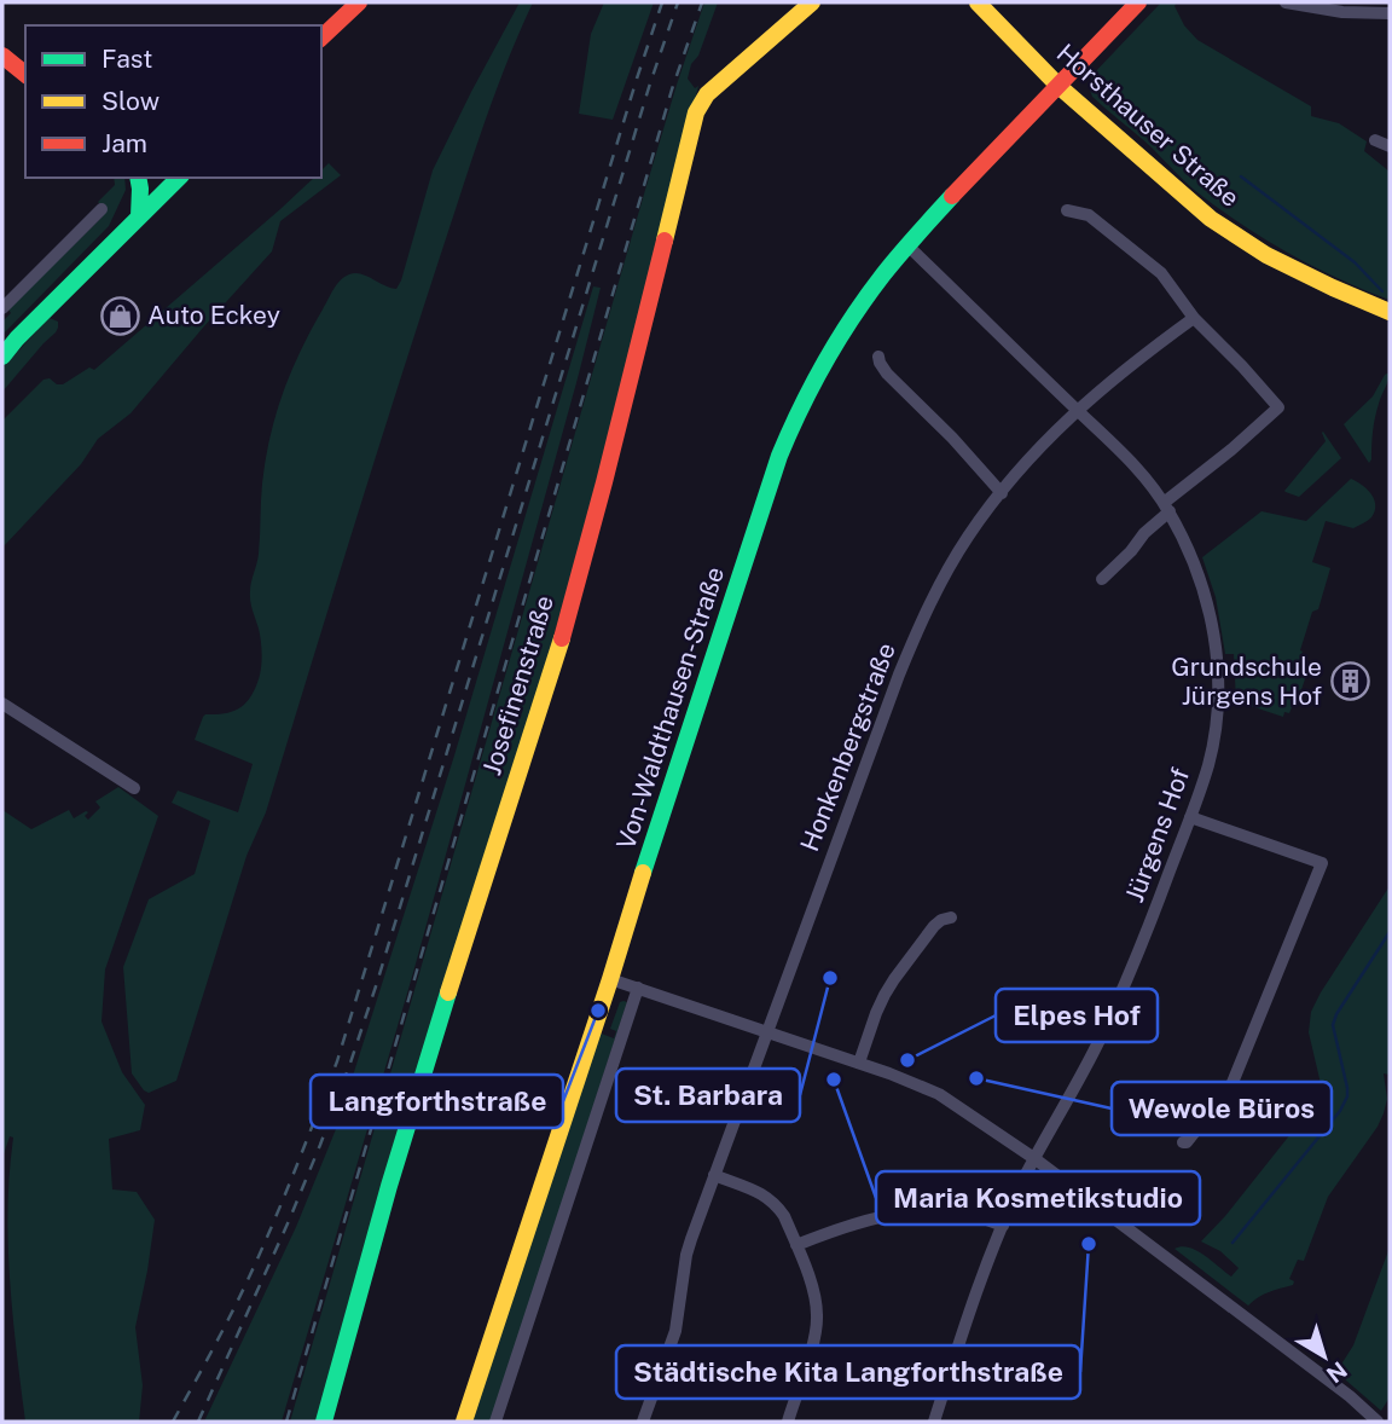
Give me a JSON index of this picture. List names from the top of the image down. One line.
{"streets":{"street":["Horsthauser Straße","Josefinenstraße","Von-Waldthausen-Straße","Honkenbergstraße","Jürgens Hof"]},"crossings":[["Horsthauser Straße","Von-Waldthausen-Straße"],["Von-Waldthausen-Straße","Jürgens Hof"],["Honkenbergstraße","Jürgens Hof"]],"places":{"shop":["Auto Eckey"],"building":["Grundschule Jürgens Hof"],"other":["St. Barbara","Langforthstraße","Elpes Hof","Wewole Büros","Maria Kosmetikstudio","Städtische Kita Langforthstraße"]},"legend":["Fast","Slow","Jam"],"north":"bottom right"}
